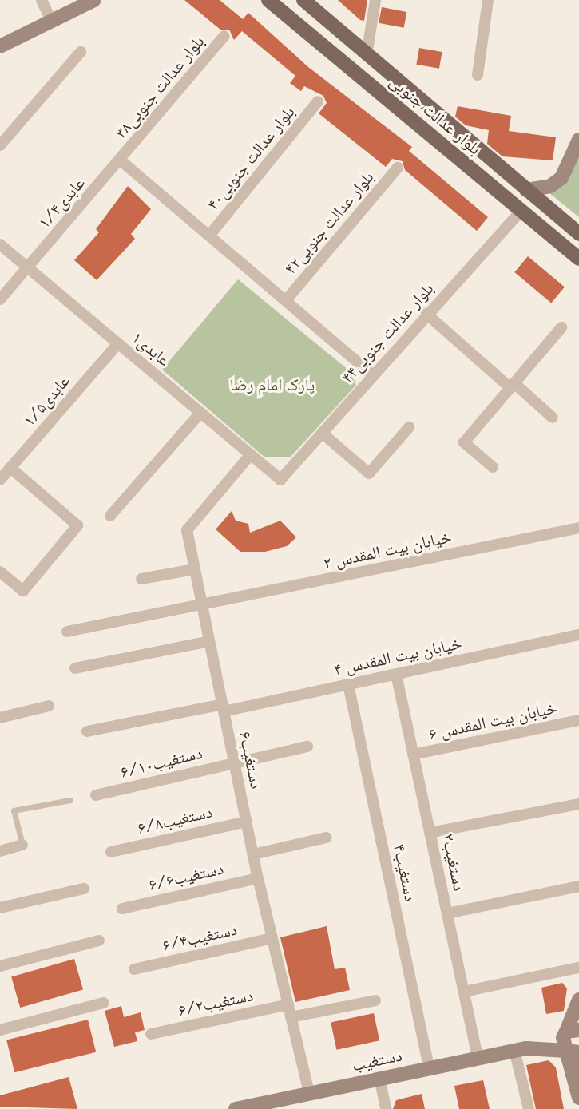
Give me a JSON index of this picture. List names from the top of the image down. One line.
{"streets":{"main road":["بلوار عدالت جنوبی"],"street":["بلوار عدالت جنوبی۳۸","بلوار عدالت جنوبی۴۰","عابدی۱/۴","بلوار عدالت جنوبی۴۲","بلوار عدالت جنوبی۴۴","۱عابدی","عابدی۱/۵","خیابان بیت المقدس ۲","خیابان بیت المقدس ۴","خیابان بیت المقدس ۶","دستغیب۶","دستغیب۶/۱۰","دستغیب۶/۸","۲دستغیب","دستغیب۴","دستغیب۶/۶","دستغیب۶/۴","دستغیب۶/۲","دستغیب"]},"crossings":[["بلوار عدالت جنوبی۳۸","عابدی۱/۴"],["بلوار عدالت جنوبی","بلوار عدالت جنوبی۴۴"],["عابدی۱/۴","۱عابدی"],["بلوار عدالت جنوبی۴۴","۱عابدی"],["۱عابدی","عابدی۱/۵"],["۱عابدی","دستغیب۶"],["خیابان بیت المقدس ۲","دستغیب۶"],["خیابان بیت المقدس ۴","دستغیب۶"],["خیابان بیت المقدس ۴","۲دستغیب"],["خیابان بیت المقدس ۴","دستغیب۴"],["خیابان بیت المقدس ۶","۲دستغیب"],["دستغیب۶","دستغیب۶/۱۰"],["دستغیب۶","دستغیب۶/۸"],["دستغیب۶","دستغیب۶/۶"],["دستغیب۶","دستغیب۶/۴"],["دستغیب۶","دستغیب۶/۲"],["دستغیب۶","دستغیب"],["۲دستغیب","دستغیب"],["دستغیب۴","دستغیب"]],"parks":["پارک امام رضا"]}
